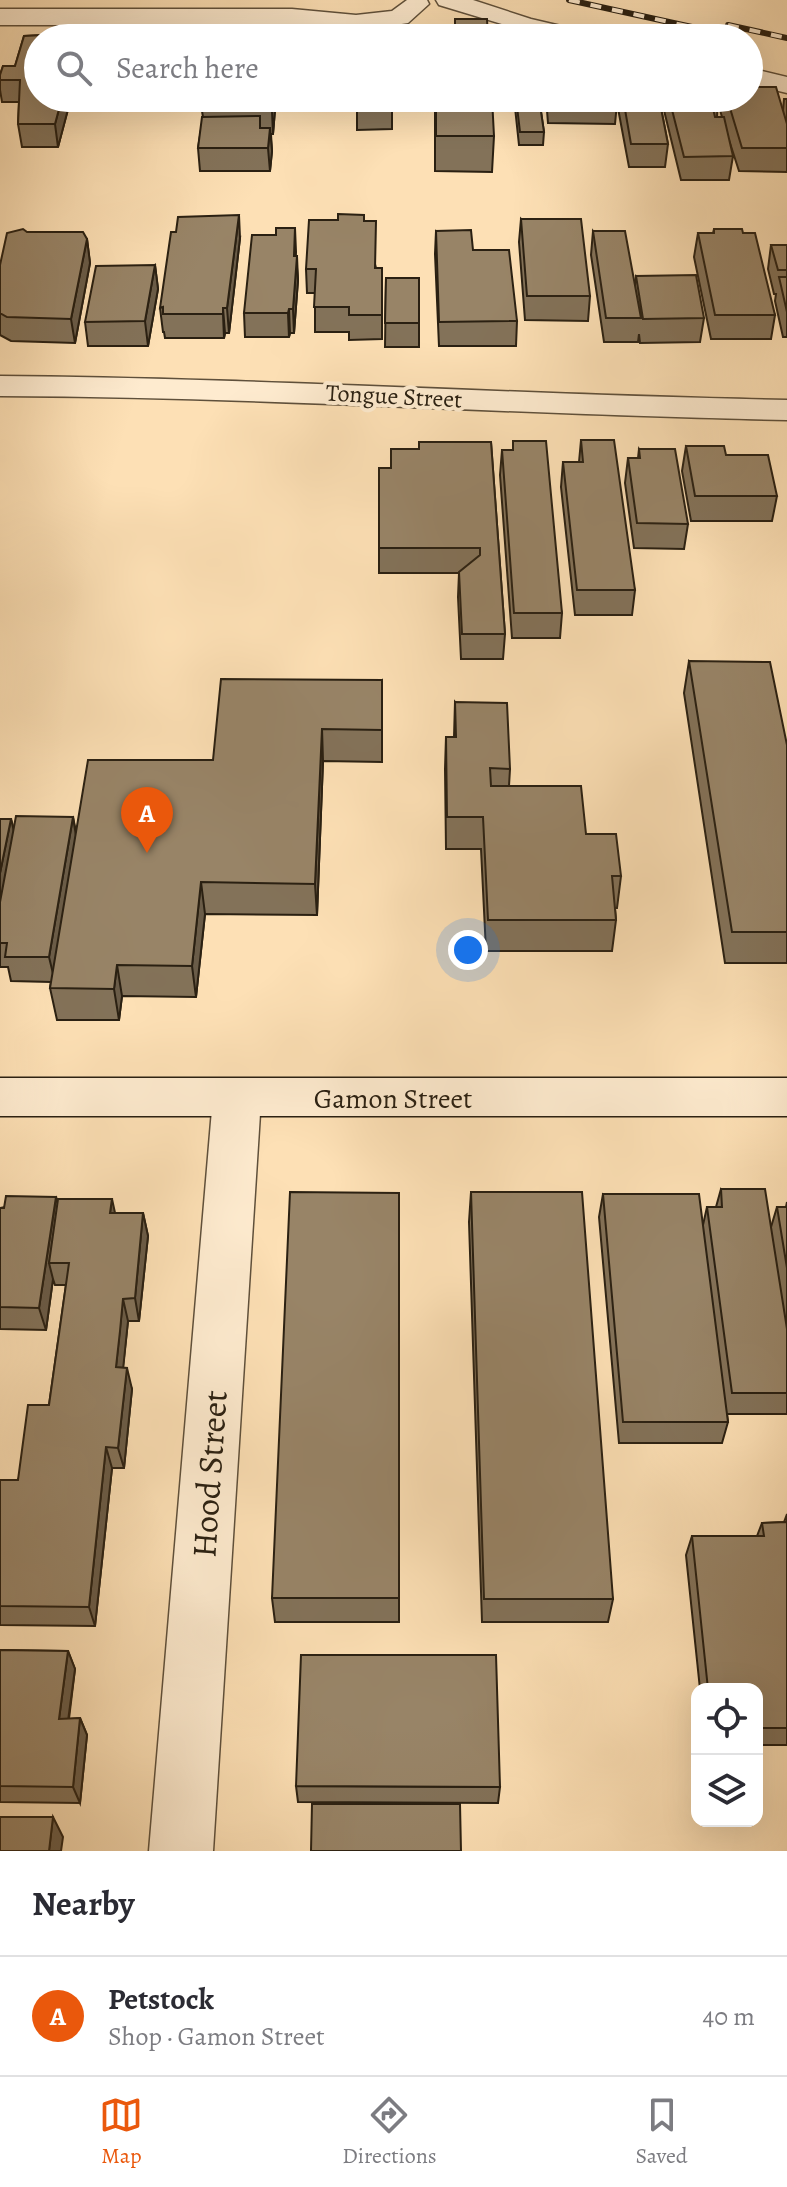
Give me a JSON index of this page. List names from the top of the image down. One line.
{"streets":{"street":["Tongue Street","Gamon Street","Hood Street"]},"crossings":[["Gamon Street","Hood Street"]],"page":{"search":"Search here","pins":"A","heading":"Nearby","list":[{"mark":"A","name":"Petstock","note":"Shop · Gamon Street","value":"40 m"}],"nav":["Map","Directions","Saved"]}}
